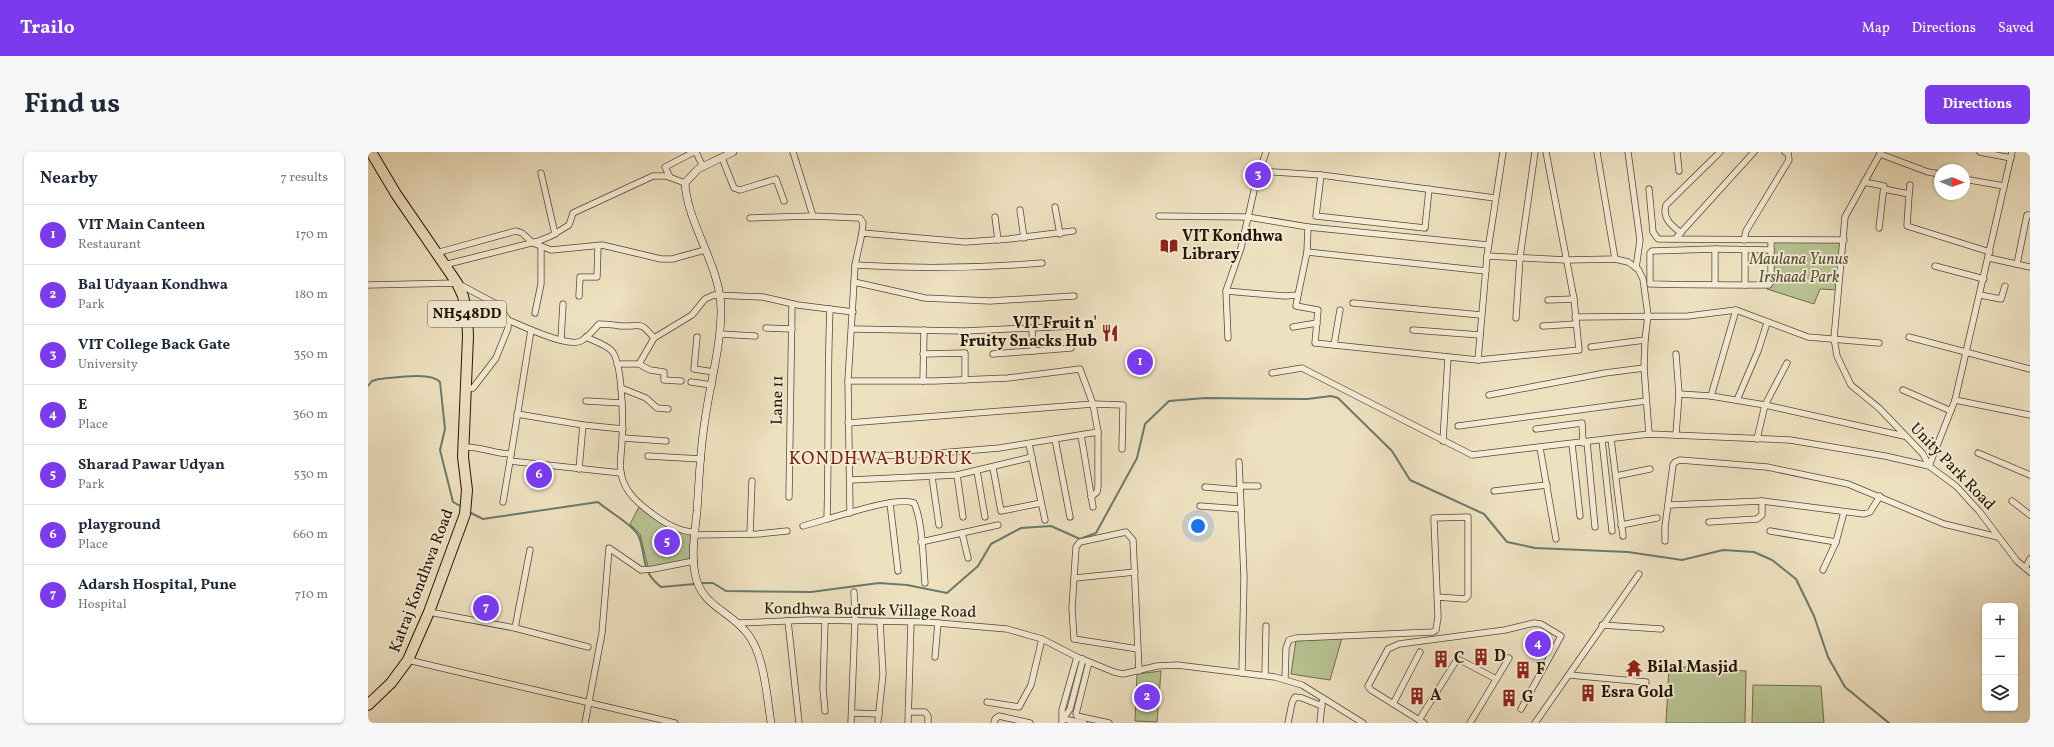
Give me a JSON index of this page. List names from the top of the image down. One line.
{"streets":{"highway":["NH548DD","Katraj Kondhwa Road"],"street":["Lane 11","Unity Park Road","Kondhwa Budruk Village Road"]},"crossings":[["NH548DD","Katraj Kondhwa Road"]],"districts":["KONDHWA BUDRUK"],"parks":["Maulana Yunus Irshaad Park"],"places":{"library":["VIT Kondhwa Library"],"restaurant":["VIT Fruit n' Fruity Snacks Hub"],"building":["D","C","F","Esra Gold","A","G"],"temple":["Bilal Masjid"]},"north":"right","page":{"header":"Trailo","nav":["Map","Directions","Saved"],"title":"Find us","buttons":"Directions","heading":["Nearby","7 results"],"pins":["3","1","6","5","7","4","2"],"list":[{"mark":"1","name":"VIT Main Canteen","note":"Restaurant","value":"170 m"},{"mark":"2","name":"Bal Udyaan Kondhwa","note":"Park","value":"180 m"},{"mark":"3","name":"VIT College Back Gate","note":"University","value":"350 m"},{"mark":"4","name":"E","note":"Place","value":"360 m"},{"mark":"5","name":"Sharad Pawar Udyan","note":"Park","value":"530 m"},{"mark":"6","name":"playground","note":"Place","value":"660 m"},{"mark":"7","name":"Adarsh Hospital, Pune","note":"Hospital","value":"710 m"}],"map_buttons":["+","−"]}}
